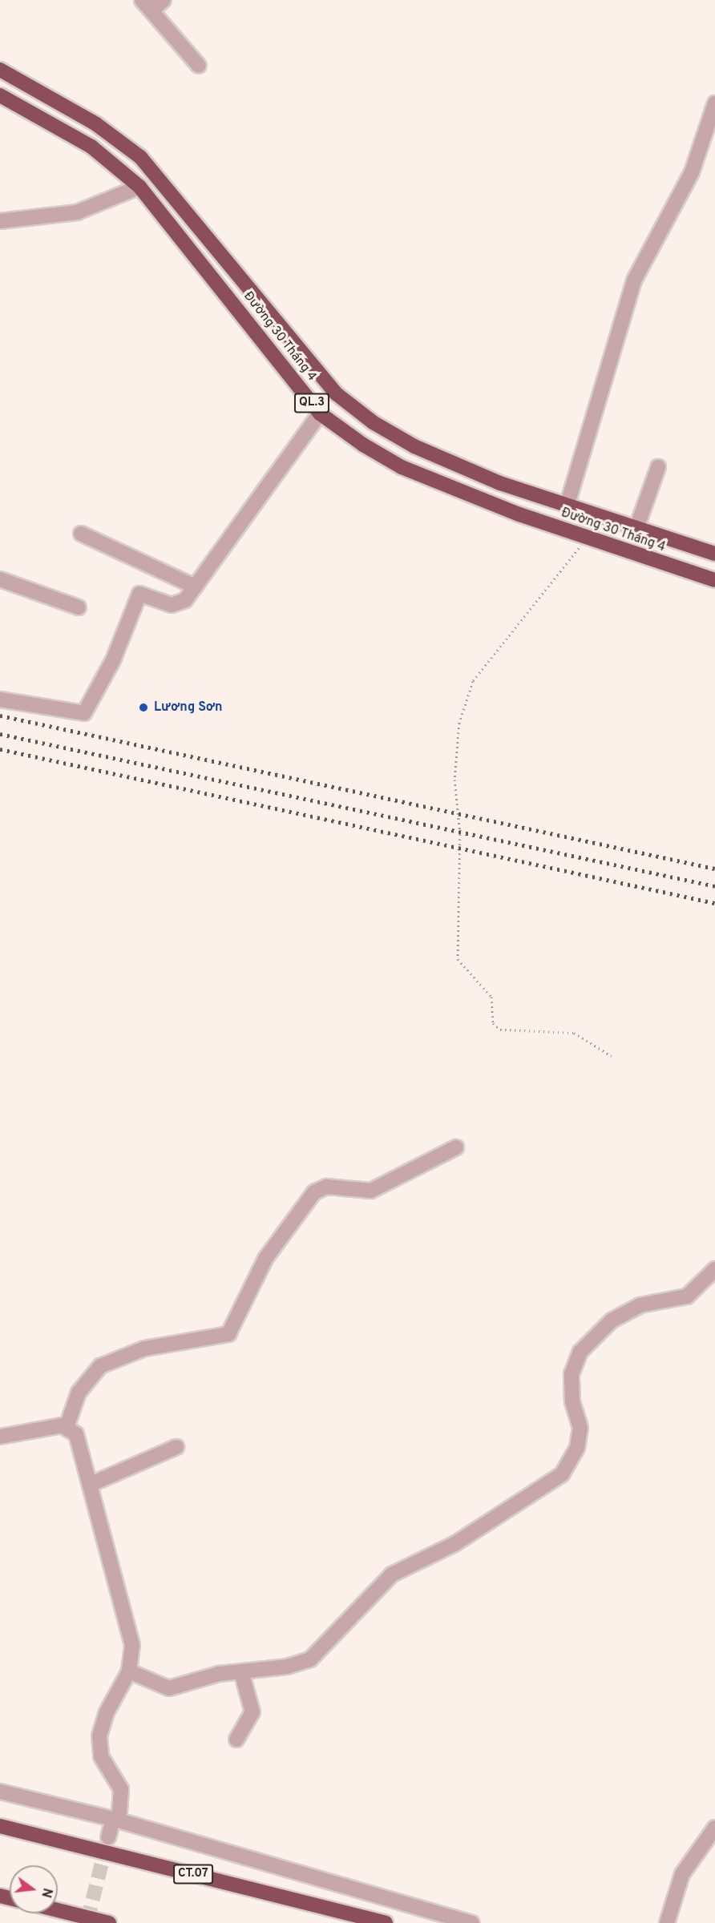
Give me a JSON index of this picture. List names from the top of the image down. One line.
{"streets":{"highway":["Đường 30 Tháng 4","QL.3","CT.07"]},"places":["Lương Sơn"],"north":"right"}
